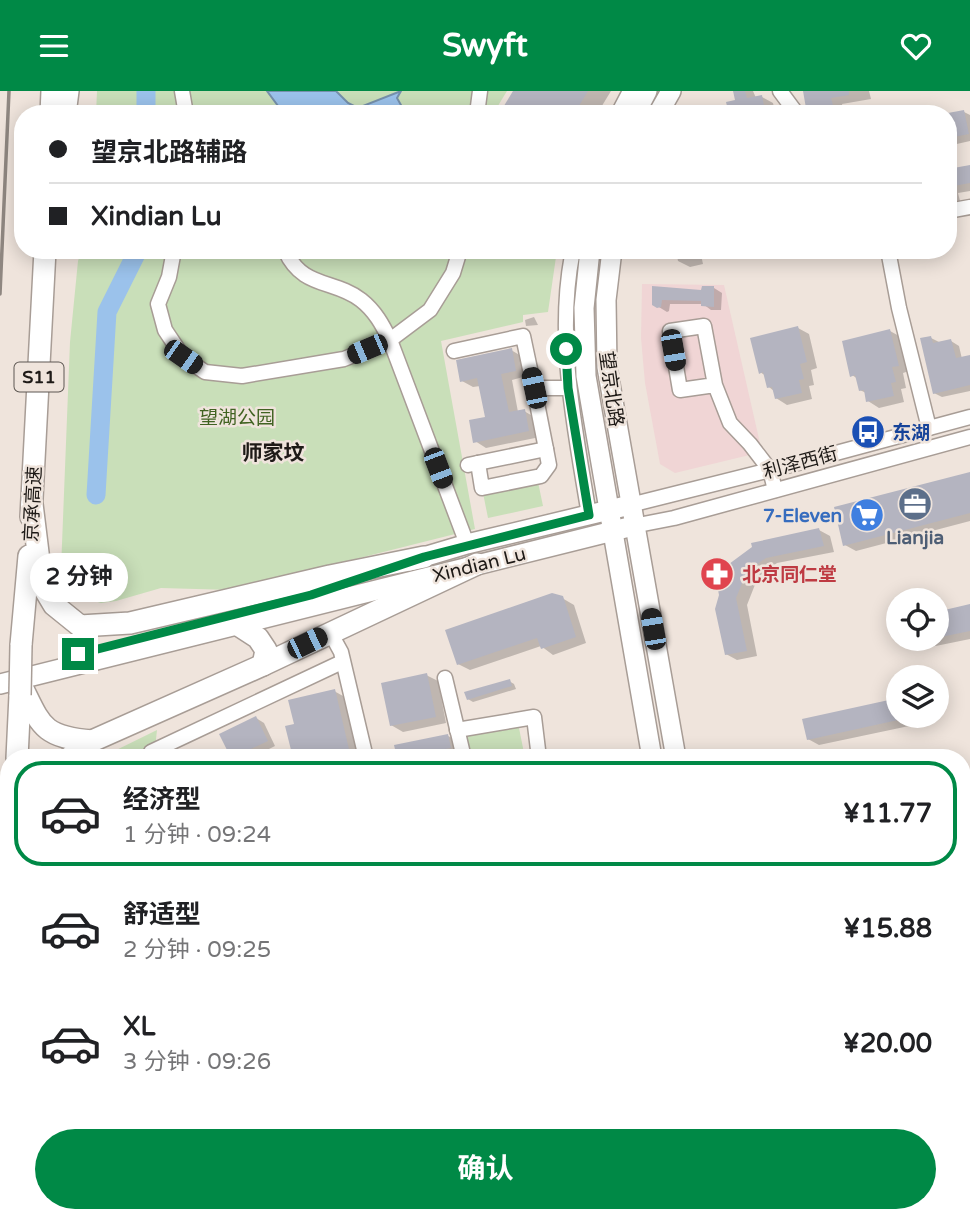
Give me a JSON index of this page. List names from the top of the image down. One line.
{"streets":{"highway":["S11","京承高速"],"main road":["望京北路","Xindian Lu"],"street":["利泽西街"]},"crossings":[["望京北路","利泽西街"],["望京北路","Xindian Lu"],["利泽西街","Xindian Lu"],["京承高速","Xindian Lu"]],"districts":["师家坟"],"parks":["望湖公园"],"places":{"bus stop":["东湖"],"office":["Lianjia"],"supermarket":["7-Eleven"],"pharmacy":["北京同仁堂"]},"page":{"header":"Swyft","banner":["望京北路辅路","Xindian Lu"],"bubble":"2 分钟","list":[{"name":"经济型","note":"1 分钟 · 09:24","value":"¥11.77"},{"name":"舒适型","note":"2 分钟 · 09:25","value":"¥15.88"},{"name":"XL","note":"3 分钟 · 09:26","value":"¥20.00"}],"buttons":"确认"}}
